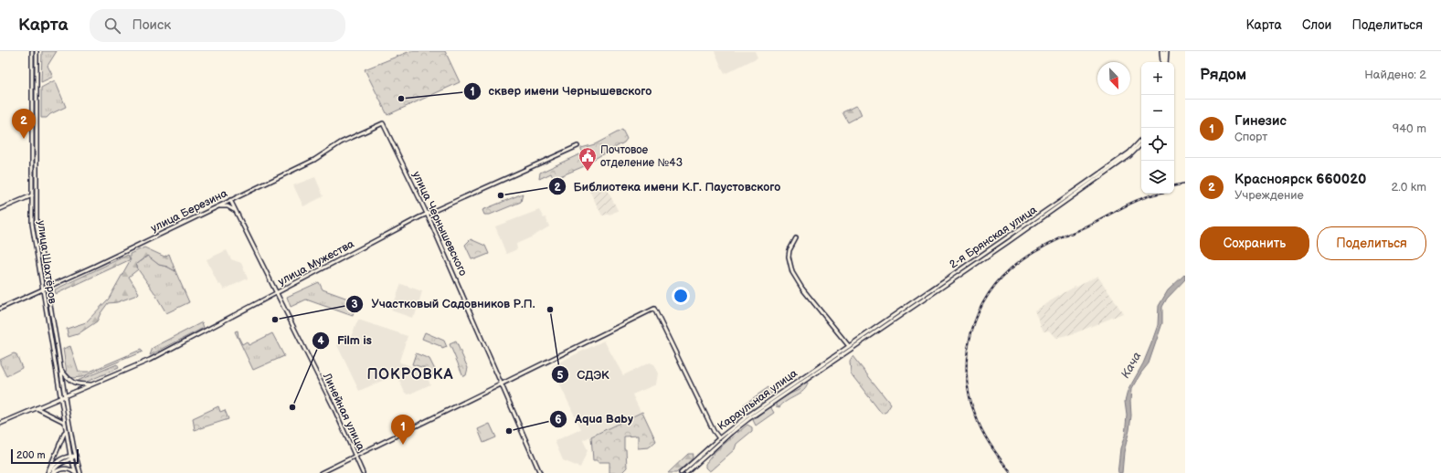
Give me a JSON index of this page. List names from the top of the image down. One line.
{"streets":{"main road":["улица Березина","улица Чернышевского","2-я Брянская улица","улица Шахтёров","улица Мужества","Караульная улица","Линейная улица"]},"crossings":[["улица Березина","улица Чернышевского"],["улица Березина","улица Шахтёров"],["улица Березина","Линейная улица"],["улица Чернышевского","улица Мужества"],["2-я Брянская улица","Караульная улица"],["улица Шахтёров","улица Мужества"],["улица Мужества","Линейная улица"]],"districts":["ПОКРОВКА"],"water":["Кача"],"places":{"other":["сквер имени Чернышевского","Библиотека имени К.Г. Паустовского","СДЭК","Участковый Садовников Р.П.","Film is","Aqua Baby"],"public building":["Почтовое отделение №43"]},"scale_bar":"200 m","north":"bottom right","page":{"header":"Карта","search":"Поиск","nav":["Карта","Слои","Поделиться"],"heading":["Рядом","Найдено: 2"],"map_buttons":["+","−"],"list":[{"mark":"1","name":"Гинезис","note":"Спорт","value":"940 m"},{"mark":"2","name":"Красноярск 660020","note":"Учреждение","value":"2.0 km"}],"pins":["2","1"],"buttons":["Сохранить","Поделиться"],"scale":"200 m"}}
